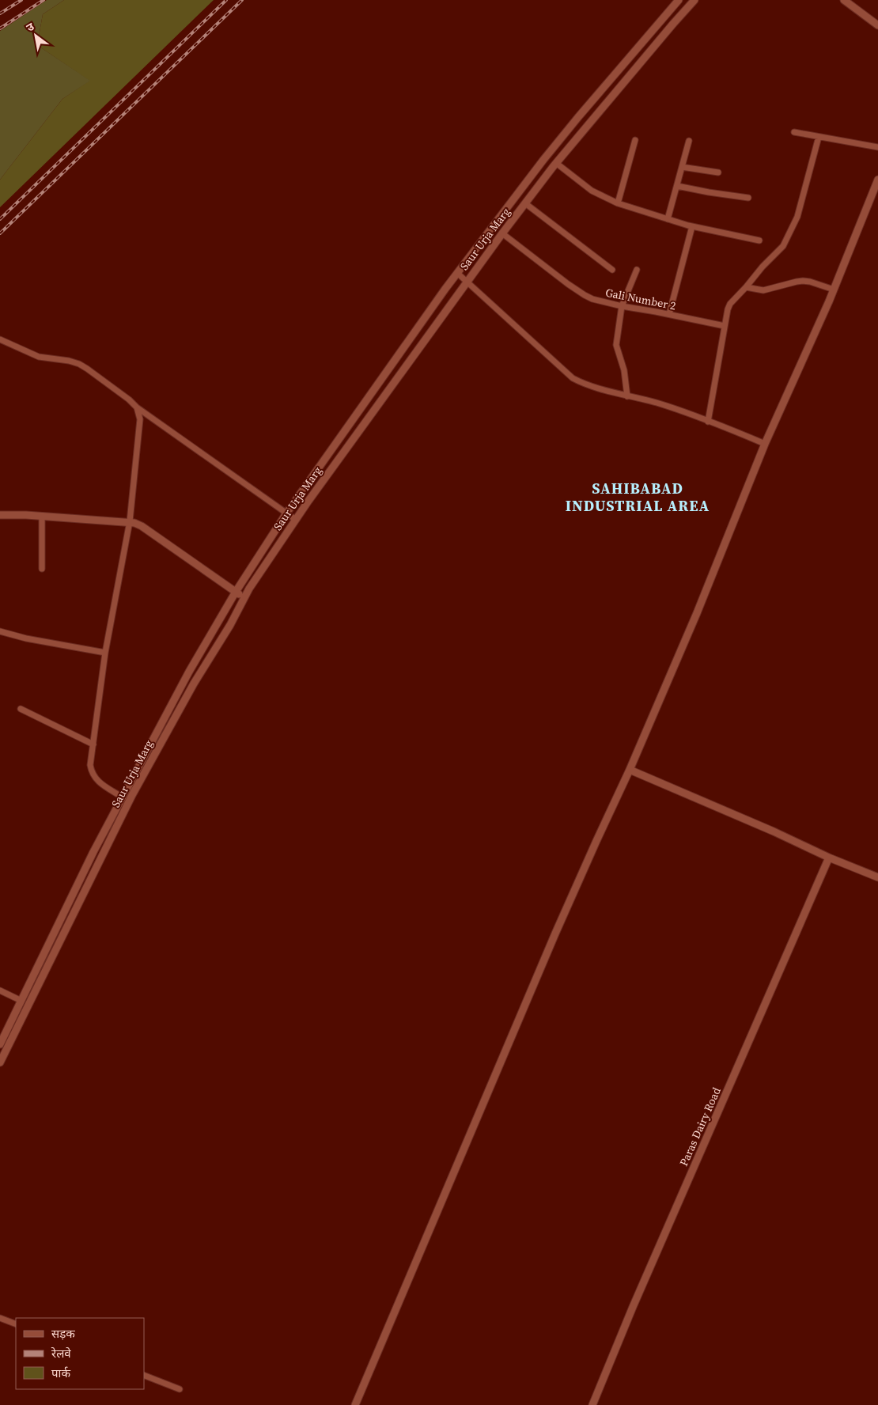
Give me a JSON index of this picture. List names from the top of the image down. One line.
{"streets":{"street":["Saur Urja Marg","Gali Number 2","Paras Dairy Road"]},"crossings":[["Saur Urja Marg","Gali Number 2"]],"districts":["SAHIBABAD INDUSTRIAL AREA"],"legend":["सड़क","रेलवे","पार्क"],"north":"top left"}
